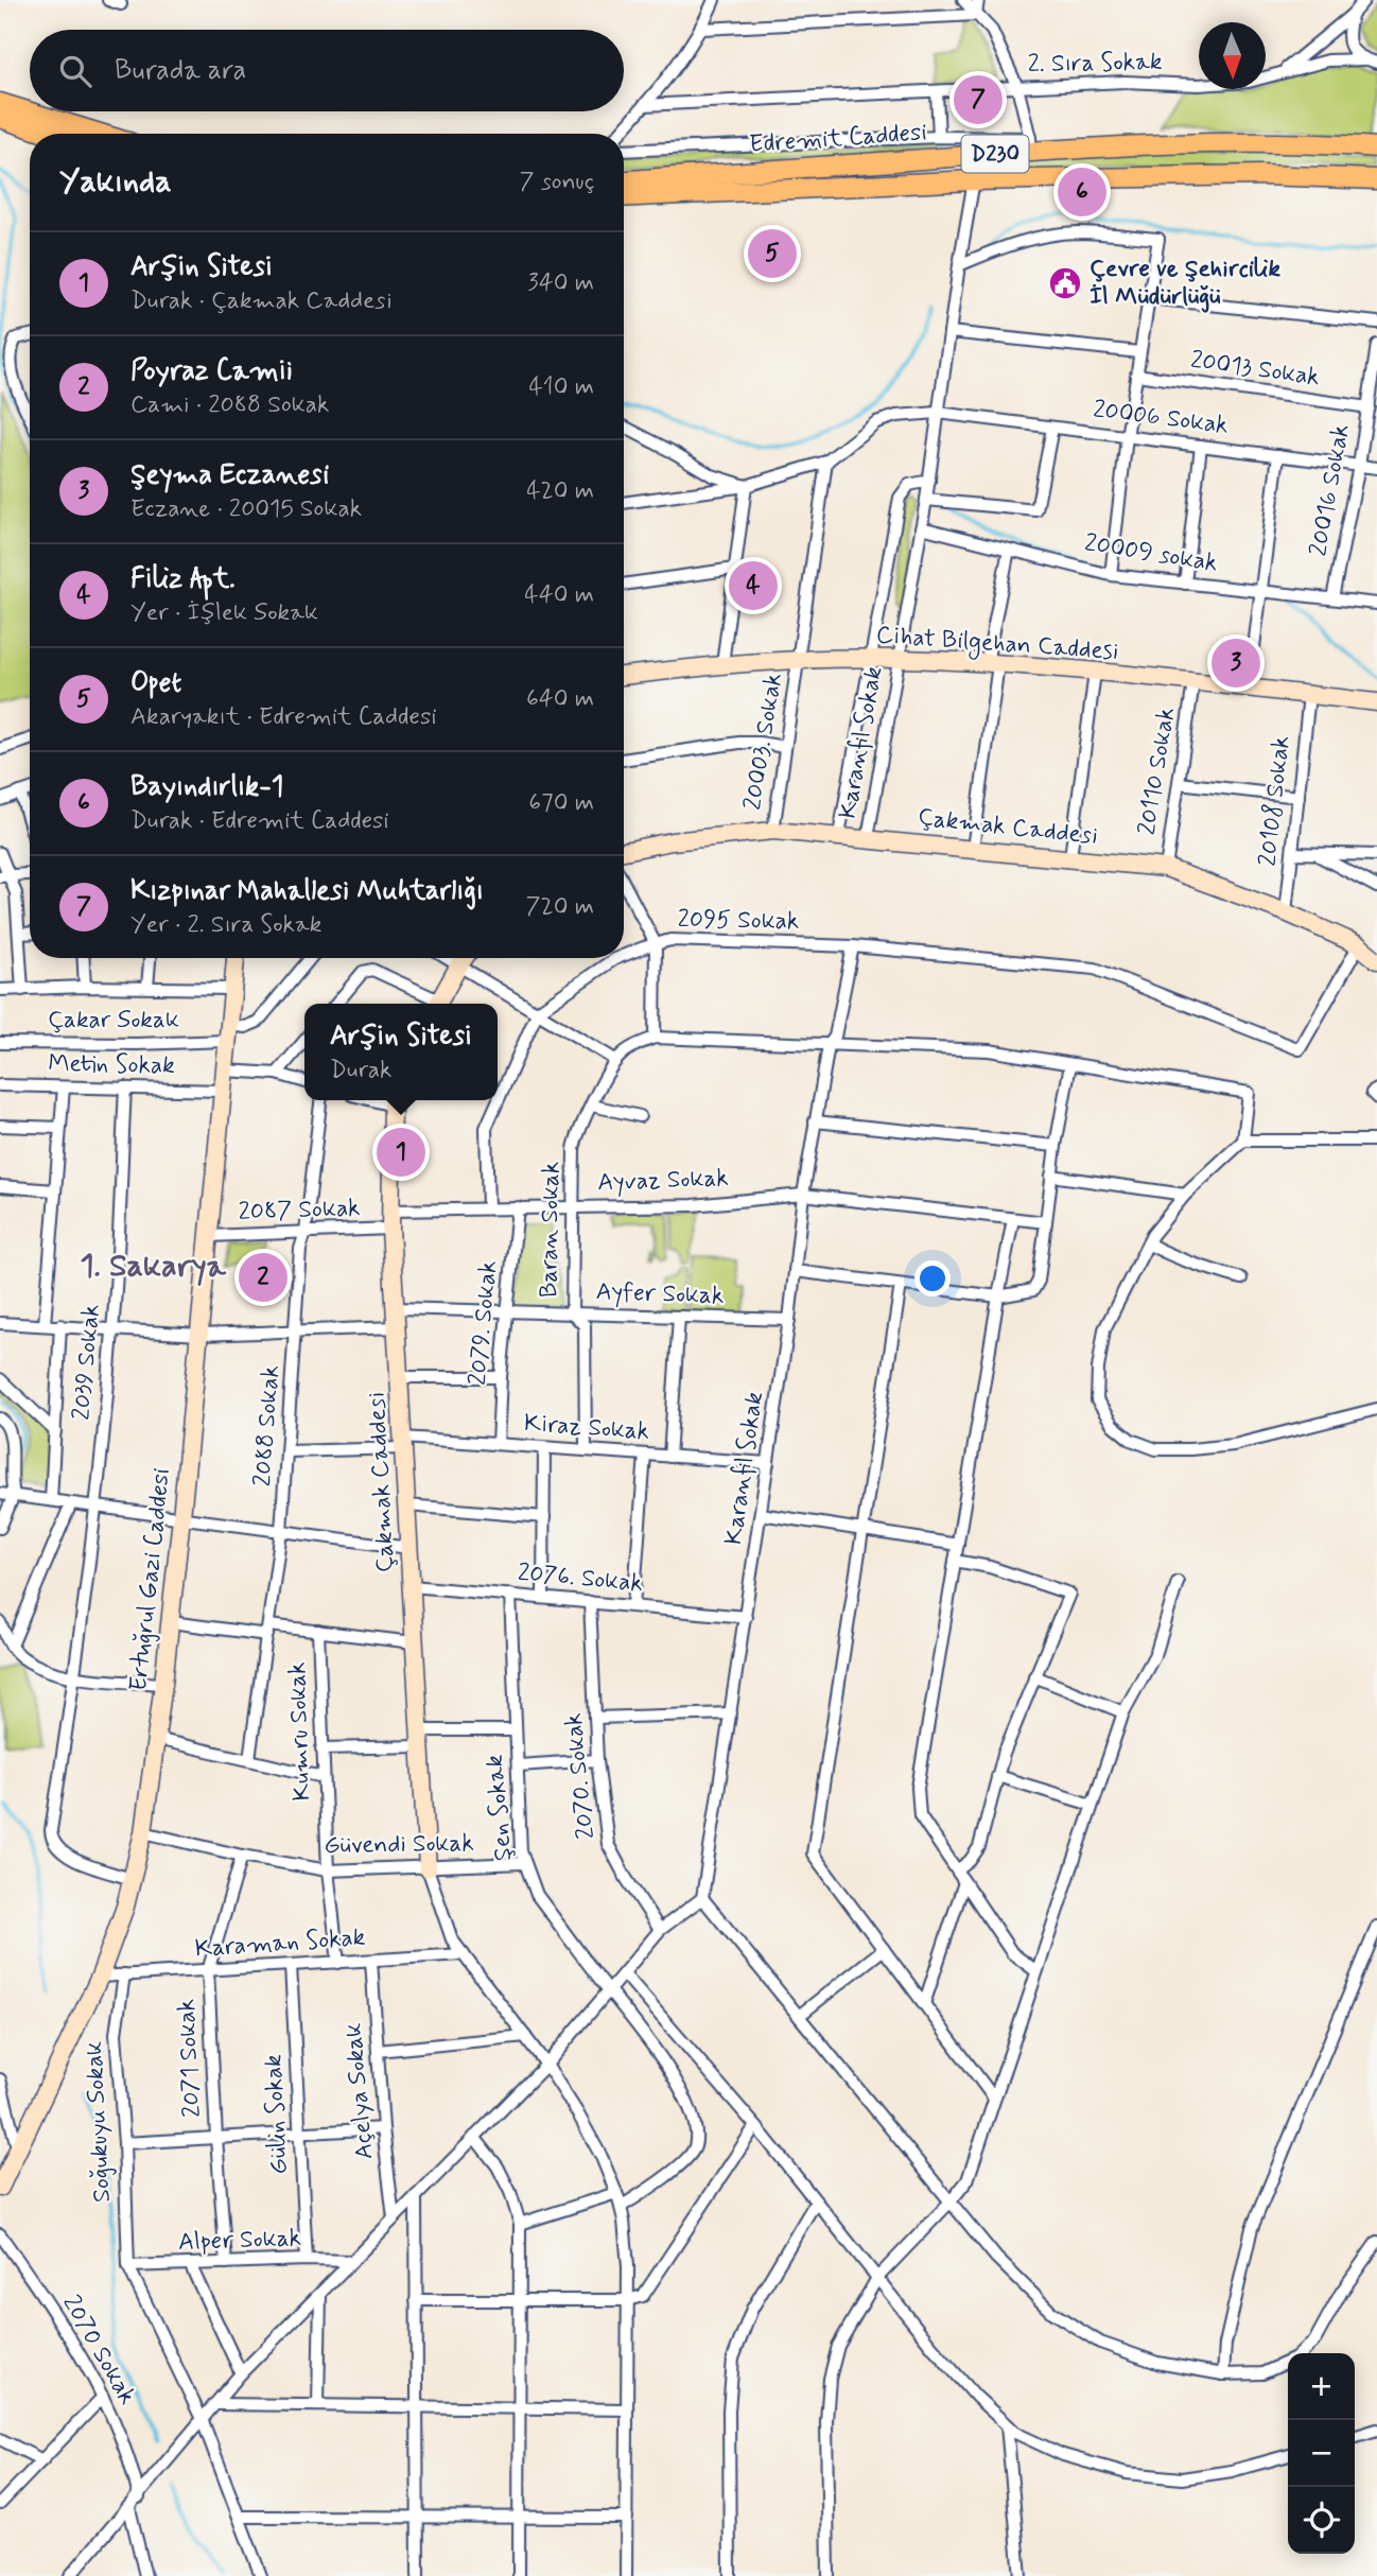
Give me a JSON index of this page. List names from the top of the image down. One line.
{"streets":{"highway":["Edremit Caddesi","D230"],"main road":["Cihat Bilgehan Caddesi","Çakmak Caddesi","Ertuğrul Gazi Caddesi"],"street":["2. Sıra Sokak","20013 Sokak","20006 Sokak","20016 Sokak","20009 sokak","20003. Sokak","Karanfil Sokak","20110 Sokak","20108 Sokak","2095 Sokak","Çakar Sokak","Metin Sokak","Ayvaz Sokak","2087 Sokak","Baran Sokak","Ayfer Sokak","2079. Sokak","2039 Sokak","2088 Sokak","Kiraz Sokak","2076. Sokak","Kumru Sokak","2070. Sokak","Şen Sokak","Güvendi Sokak","Karaman Sokak","2071 Sokak","Açelya Sokak","Gülin Sokak","Soğukuyu Sokak","Alper Sokak","2070 Sokak"]},"crossings":[["Edremit Caddesi","Karanfil Sokak"],["20013 Sokak","20016 Sokak"],["20006 Sokak","20016 Sokak"],["20006 Sokak","20003. Sokak"],["20006 Sokak","Karanfil Sokak"],["20016 Sokak","20009 sokak"],["20009 sokak","Karanfil Sokak"],["Cihat Bilgehan Caddesi","20003. Sokak"],["Cihat Bilgehan Caddesi","Karanfil Sokak"],["Cihat Bilgehan Caddesi","20110 Sokak"],["Cihat Bilgehan Caddesi","20108 Sokak"],["20003. Sokak","Çakmak Caddesi"],["Karanfil Sokak","Çakmak Caddesi"],["Karanfil Sokak","2095 Sokak"],["Karanfil Sokak","Ayvaz Sokak"],["Karanfil Sokak","Ayfer Sokak"],["Karanfil Sokak","Kiraz Sokak"],["Karanfil Sokak","2076. Sokak"],["20110 Sokak","Çakmak Caddesi"],["20108 Sokak","Çakmak Caddesi"],["Çakmak Caddesi","2095 Sokak"],["Çakmak Caddesi","Ayvaz Sokak"],["Çakmak Caddesi","2087 Sokak"],["Çakmak Caddesi","Ayfer Sokak"],["Çakmak Caddesi","Kiraz Sokak"],["Çakmak Caddesi","2076. Sokak"],["Çakmak Caddesi","Güvendi Sokak"],["Çakar Sokak","Ertuğrul Gazi Caddesi"],["Metin Sokak","2039 Sokak"],["Metin Sokak","Ertuğrul Gazi Caddesi"],["Ayvaz Sokak","2087 Sokak"],["Ayvaz Sokak","Baran Sokak"],["Ayvaz Sokak","2079. Sokak"],["2087 Sokak","2088 Sokak"],["2087 Sokak","Ertuğrul Gazi Caddesi"],["Baran Sokak","Ayfer Sokak"],["Baran Sokak","Kiraz Sokak"],["Ayfer Sokak","2079. Sokak"],["2079. Sokak","Kiraz Sokak"],["2039 Sokak","Ertuğrul Gazi Caddesi"],["2088 Sokak","Kiraz Sokak"],["2076. Sokak","2070. Sokak"],["2076. Sokak","Şen Sokak"],["Ertuğrul Gazi Caddesi","Güvendi Sokak"],["Ertuğrul Gazi Caddesi","Karaman Sokak"],["Kumru Sokak","Güvendi Sokak"],["Kumru Sokak","Karaman Sokak"],["Şen Sokak","Güvendi Sokak"],["Güvendi Sokak","2071 Sokak"],["Karaman Sokak","2071 Sokak"],["Karaman Sokak","Açelya Sokak"],["Karaman Sokak","Gülin Sokak"],["Karaman Sokak","Soğukuyu Sokak"],["2071 Sokak","Alper Sokak"],["Gülin Sokak","Alper Sokak"],["Soğukuyu Sokak","Alper Sokak"]],"districts":["1. Sakarya"],"places":{"public building":["Çevre ve Şehircilik İl Müdürlüğü"]},"north":"bottom","page":{"search":"Burada ara","pins":["7","6","5","4","3","1","2"],"heading":["Yakında","7 sonuç"],"list":[{"mark":"1","name":"Arşin Sitesi","note":"Durak · Çakmak Caddesi","value":"340 m"},{"mark":"2","name":"Poyraz Camii","note":"Cami · 2088 Sokak","value":"410 m"},{"mark":"3","name":"Şeyma Eczanesi","note":"Eczane · 20015 Sokak","value":"420 m"},{"mark":"4","name":"Filiz Apt.","note":"Yer · İşlek Sokak","value":"440 m"},{"mark":"5","name":"Opet","note":"Akaryakıt · Edremit Caddesi","value":"640 m"},{"mark":"6","name":"Bayındırlık-1","note":"Durak · Edremit Caddesi","value":"670 m"},{"mark":"7","name":"Kızpınar Mahallesi Muhtarlığı","note":"Yer · 2. Sıra Sokak","value":"720 m"}],"popup":["Arşin Sitesi","Durak"],"map_buttons":["+","−"]}}
